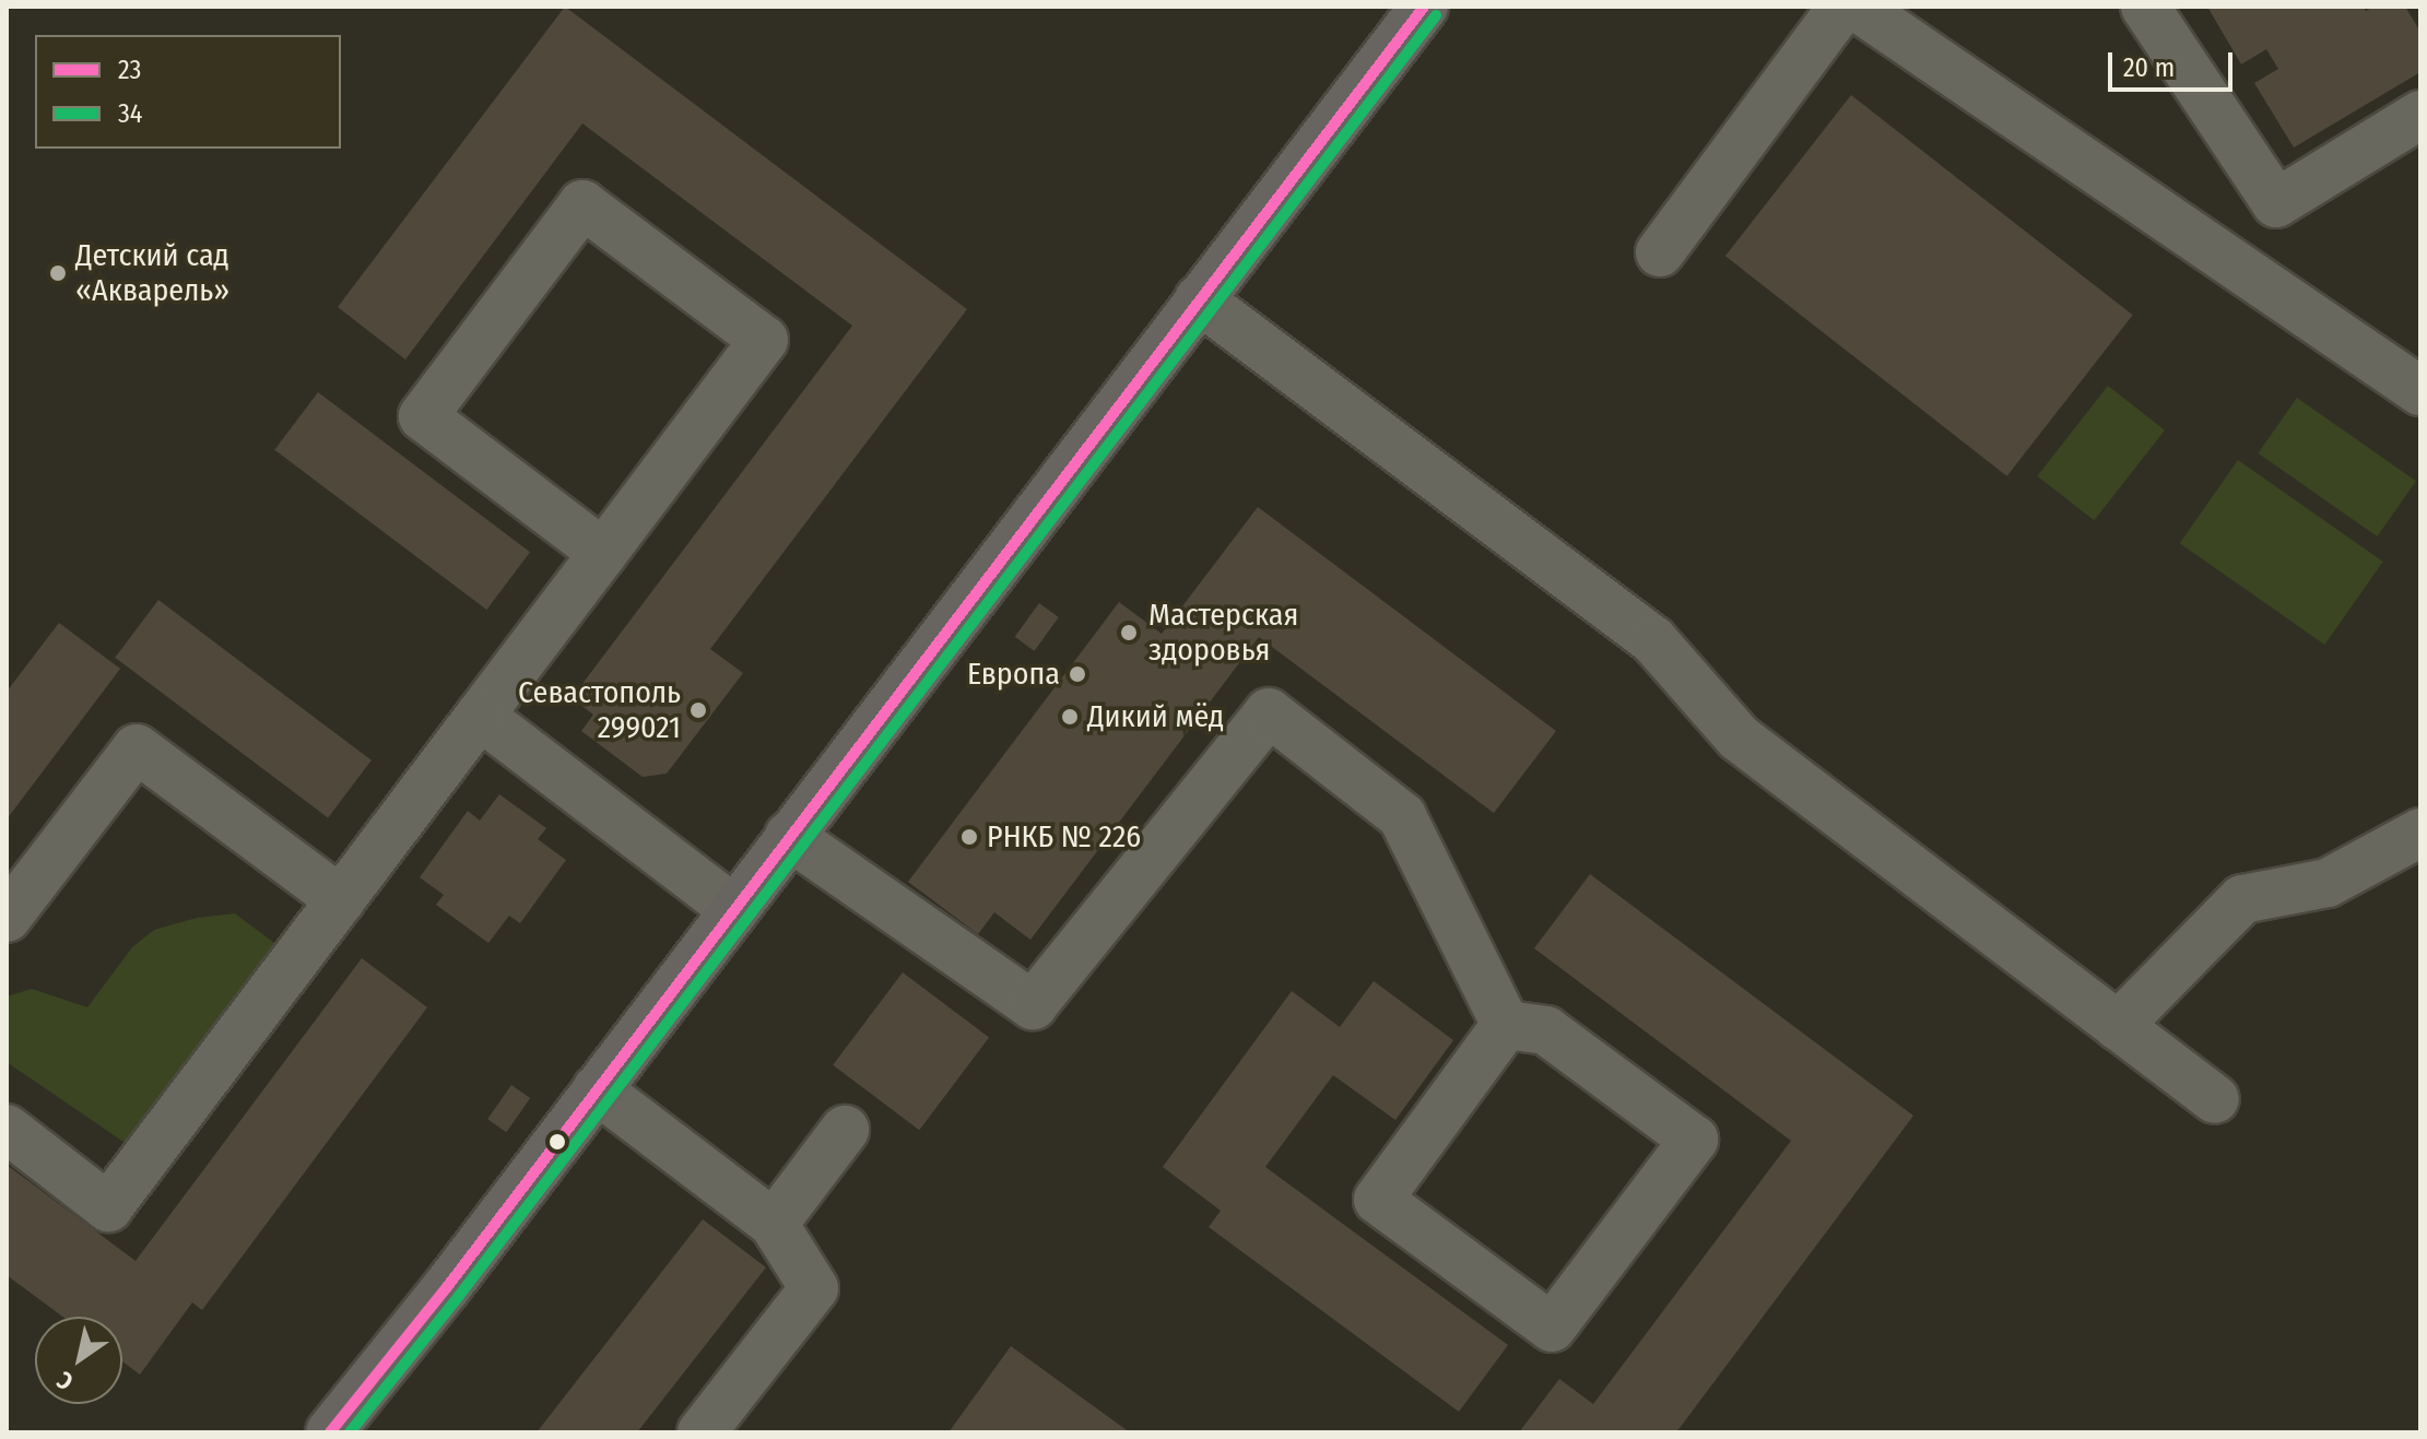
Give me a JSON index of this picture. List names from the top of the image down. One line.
{"places":["Детский сад «Акварель»","Мастерская здоровья","Европа","Севастополь 299021","Дикий мёд","РНКБ № 226"],"lines":["transit line 23","transit line 34"],"legend":["23","34"],"scale_bar":"20 m","north":"bottom left"}
